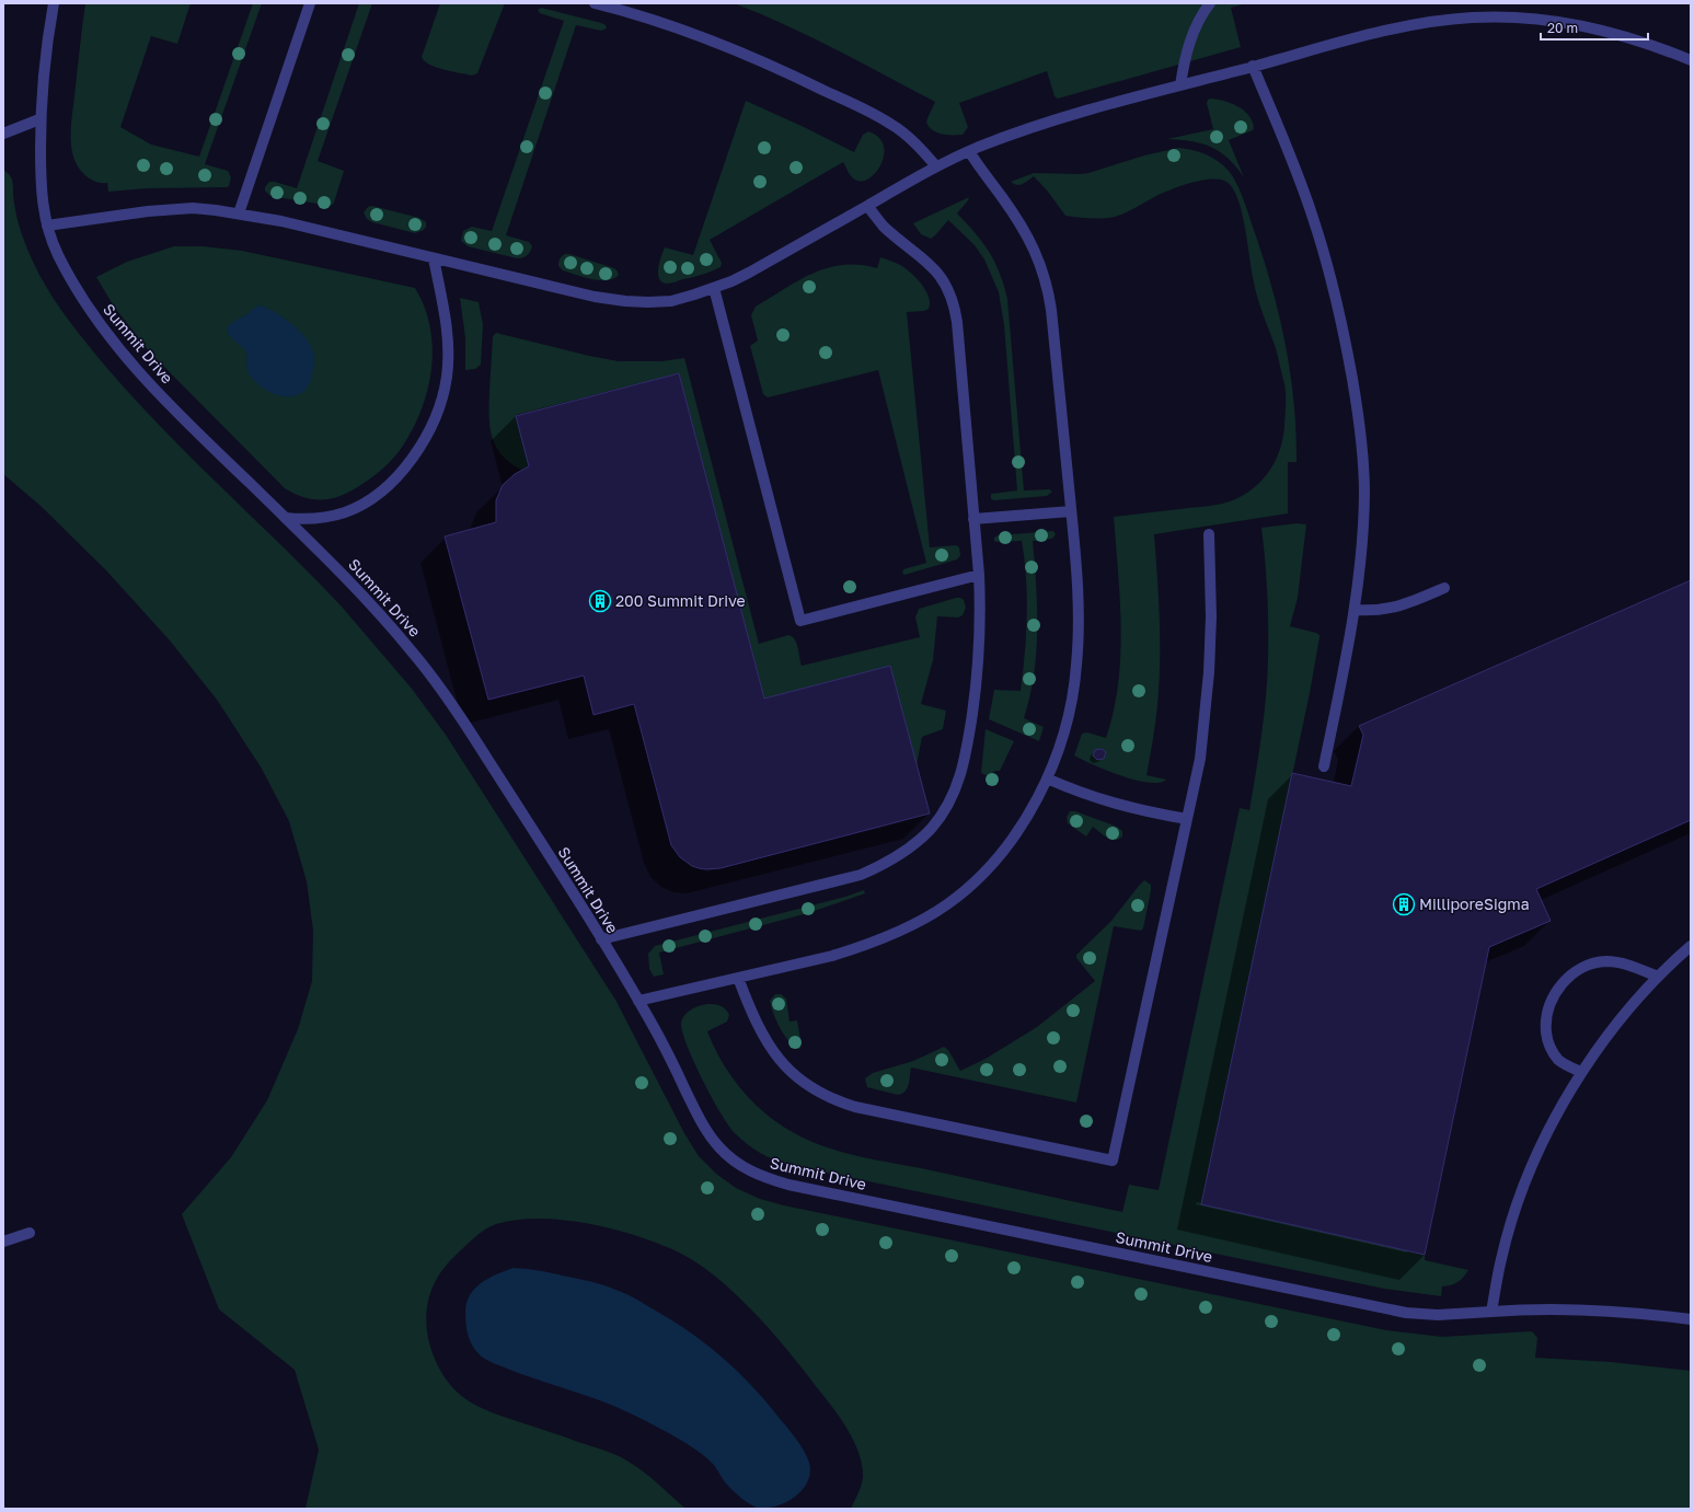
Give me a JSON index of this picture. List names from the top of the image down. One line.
{"streets":{"street":["Summit Drive"]},"places":{"building":["200 Summit Drive","MilliporeSigma"]},"scale_bar":"20 m"}
